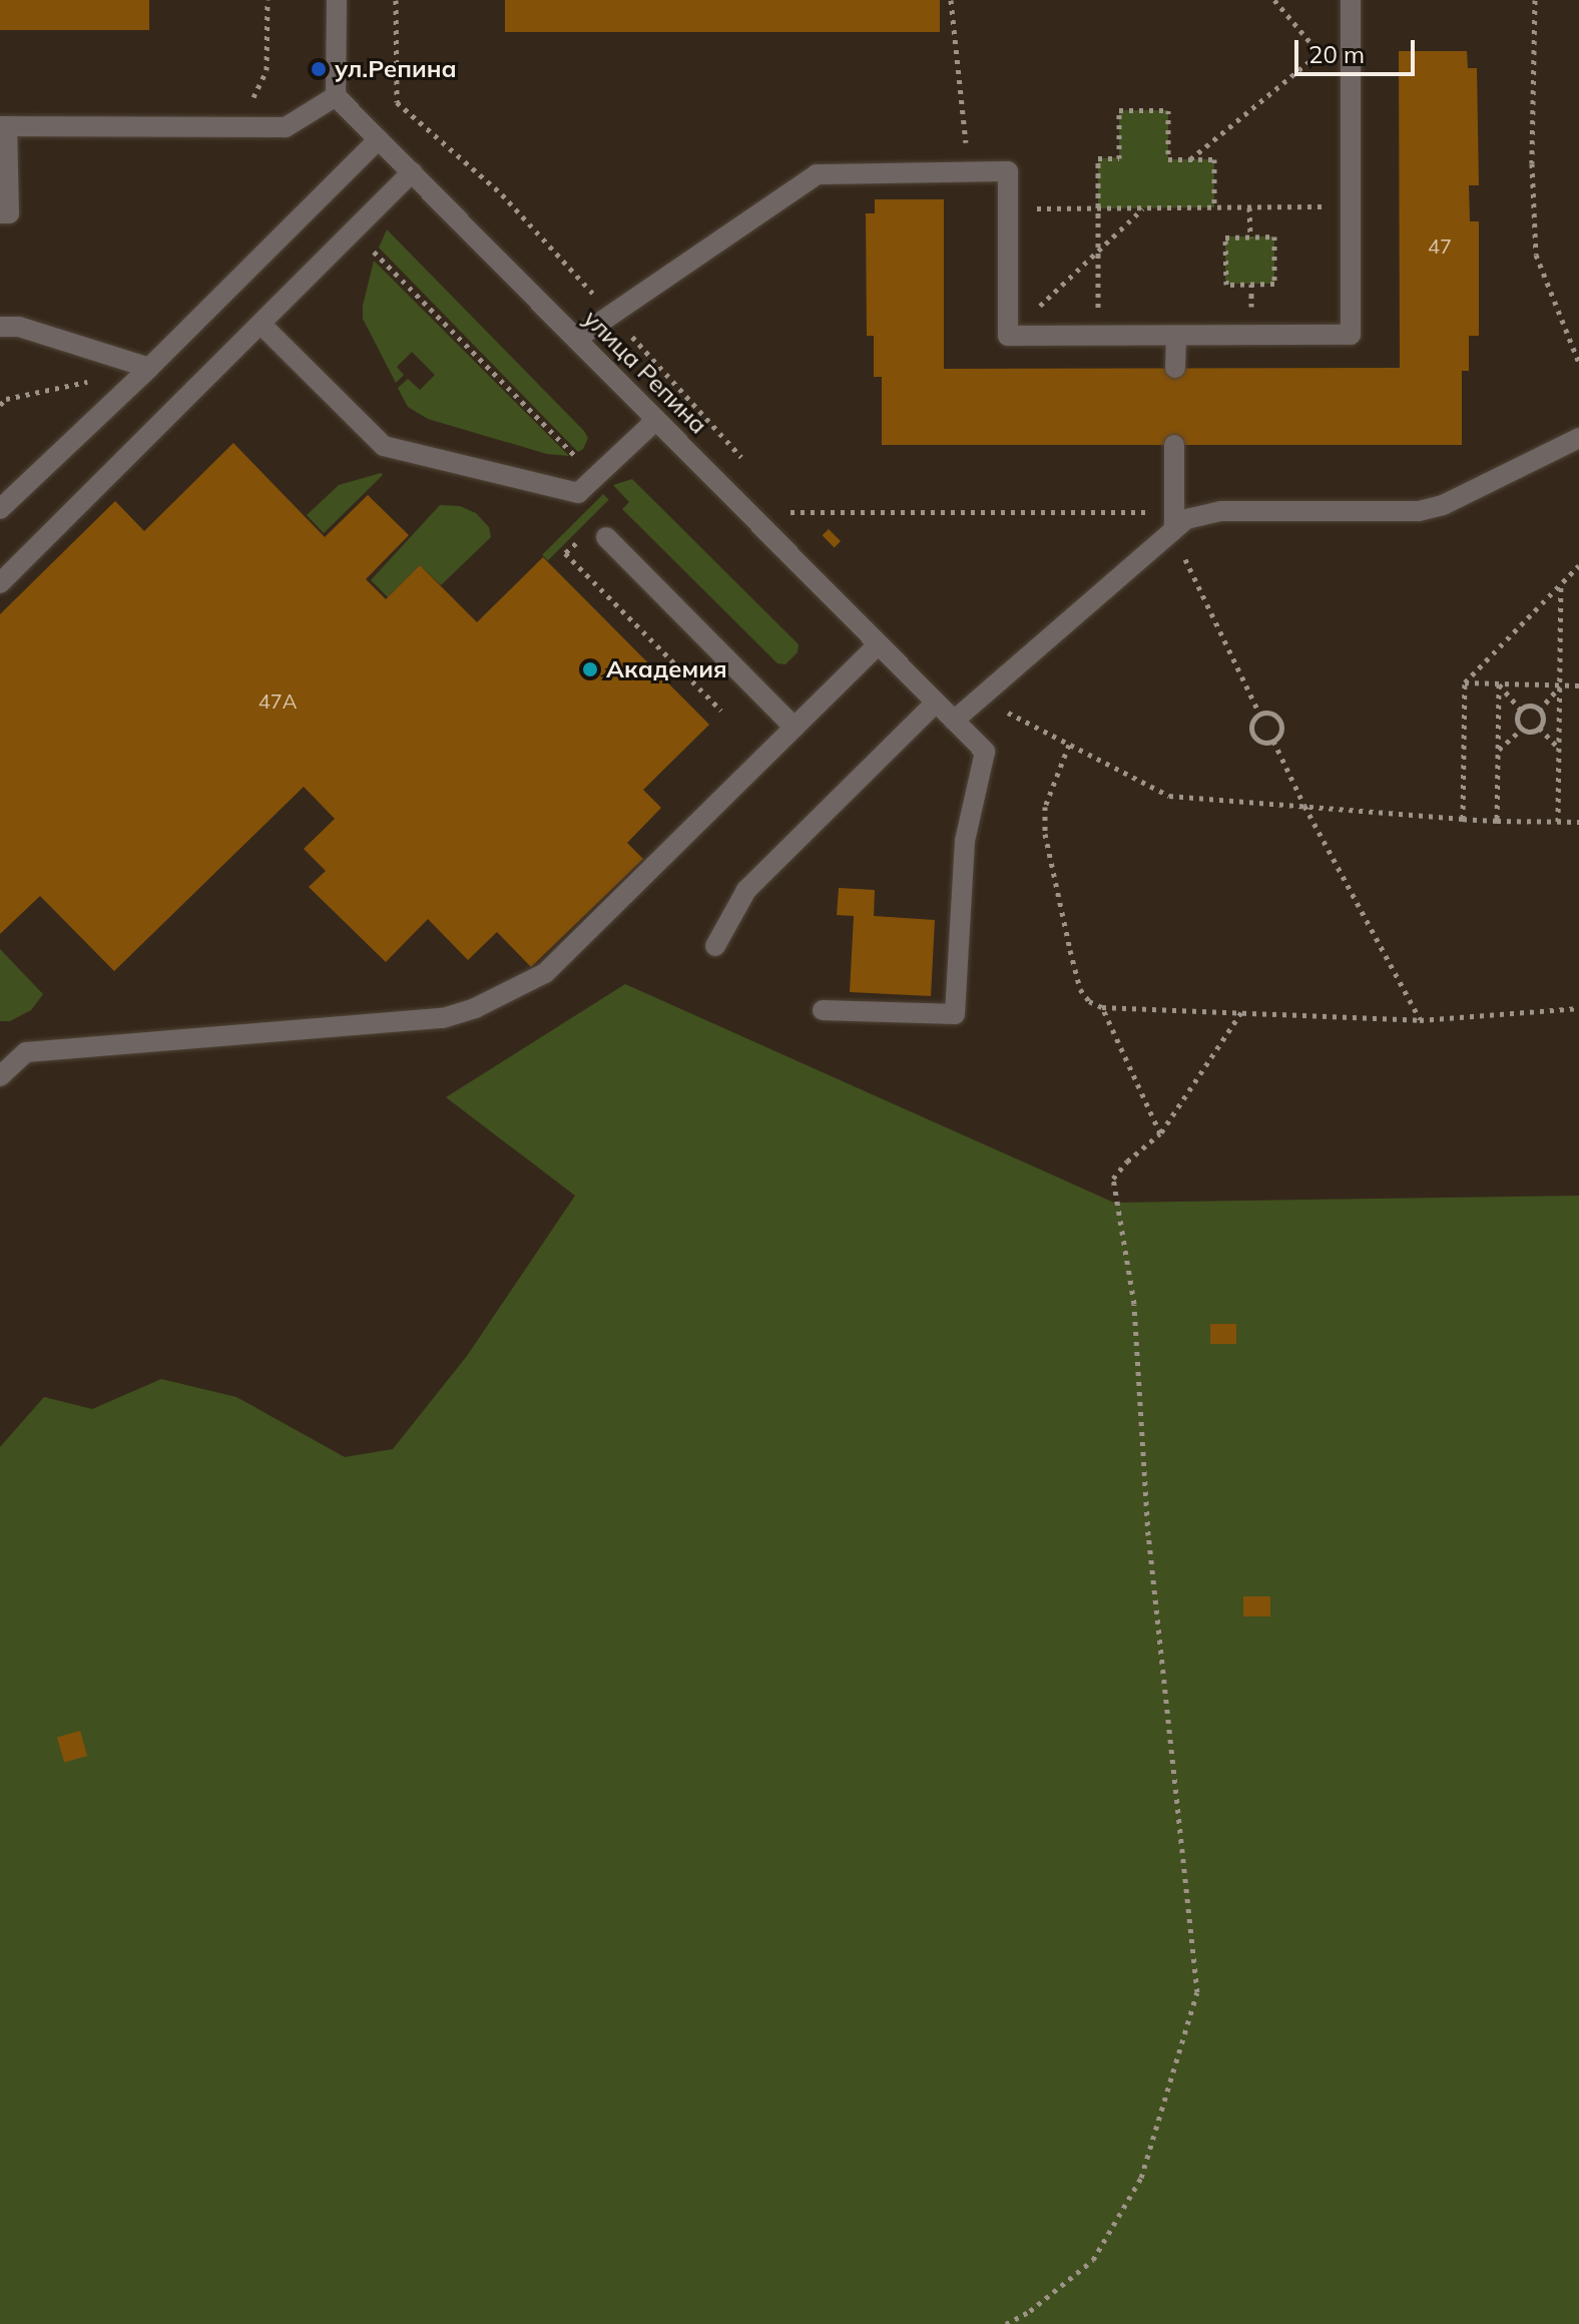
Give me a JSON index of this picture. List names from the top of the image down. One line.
{"streets":{"street":["улица Репина"]},"places":["ул.Репина","Академия"],"house_numbers":["47","47А"],"scale_bar":"20 m"}
